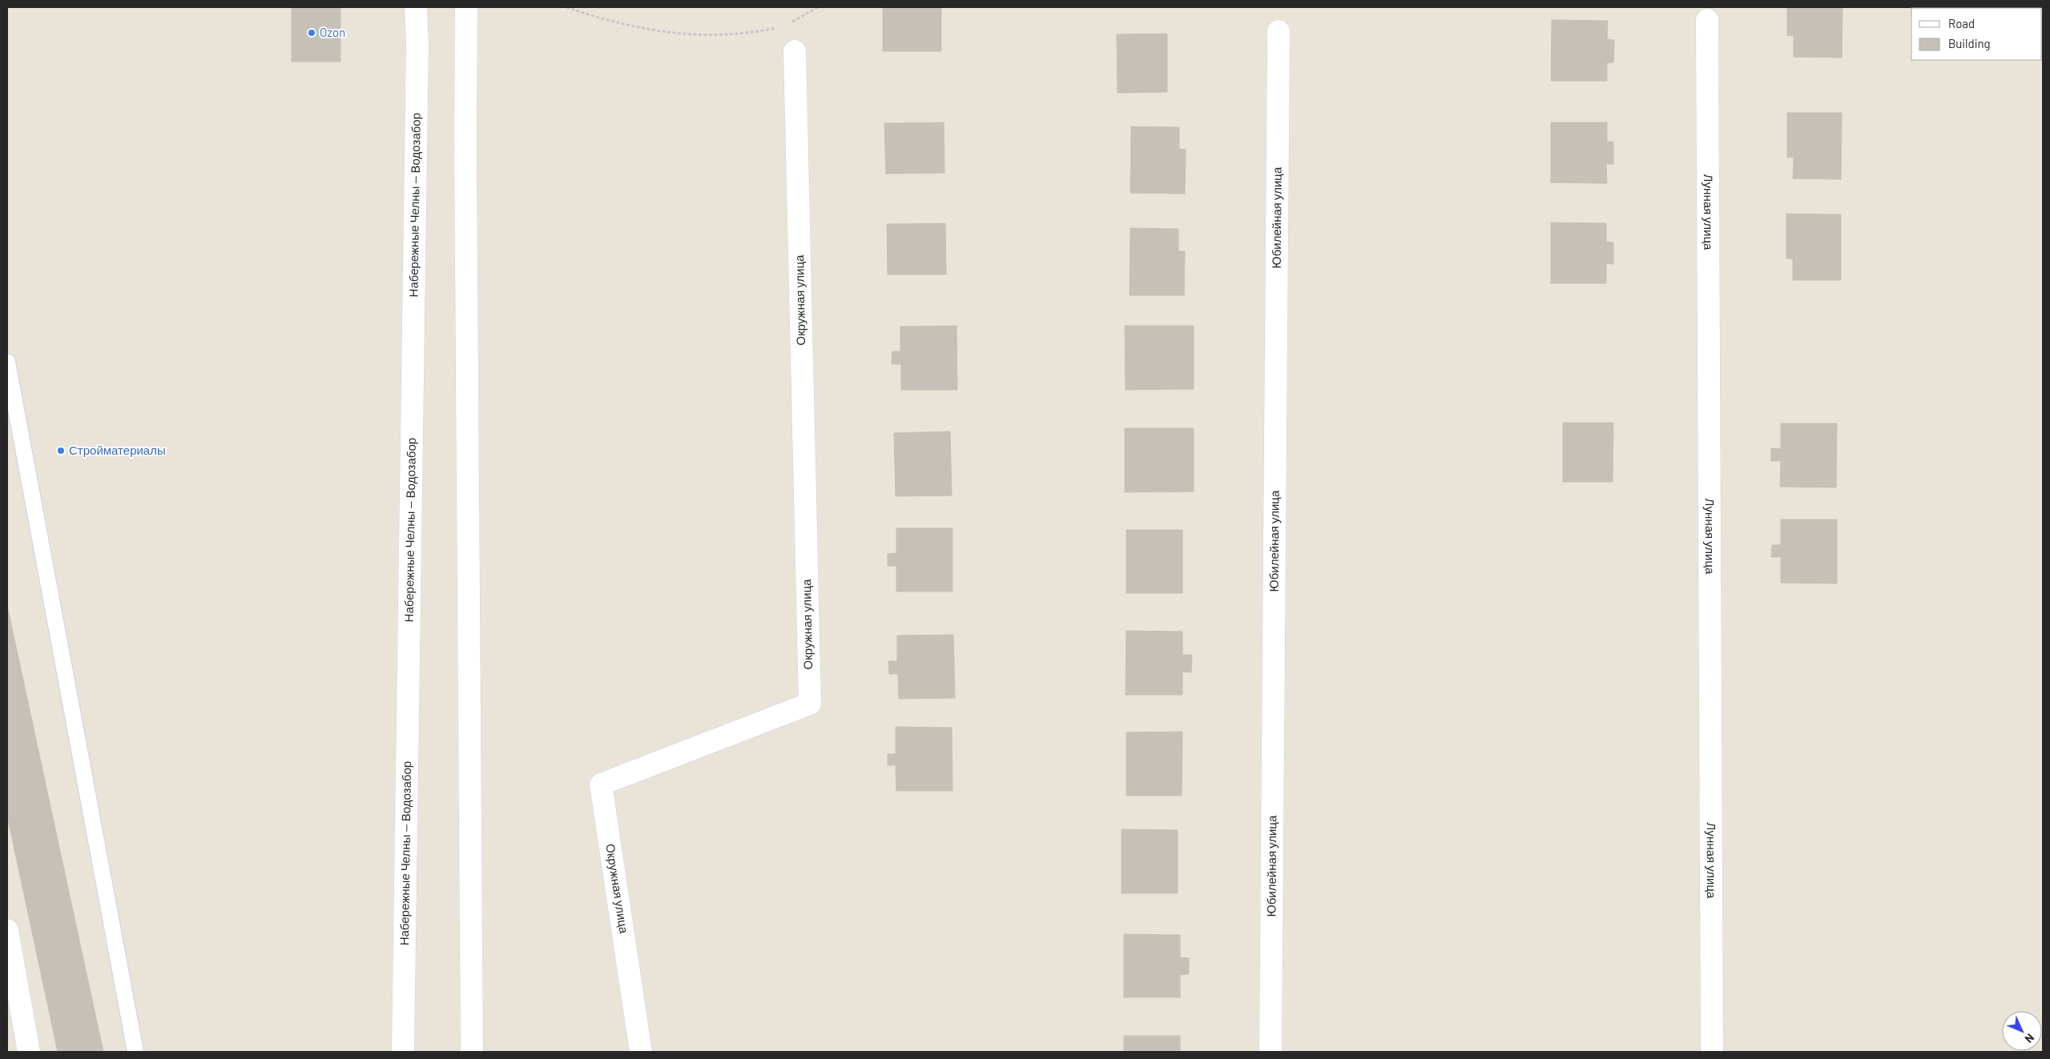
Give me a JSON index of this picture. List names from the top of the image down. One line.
{"streets":{"street":["Набережные Челны — Водозабор","Лунная улица","Юбилейная улица","Окружная улица"]},"places":["Ozon","Стройматериалы"],"legend":["Road","Building"],"north":"bottom right"}
